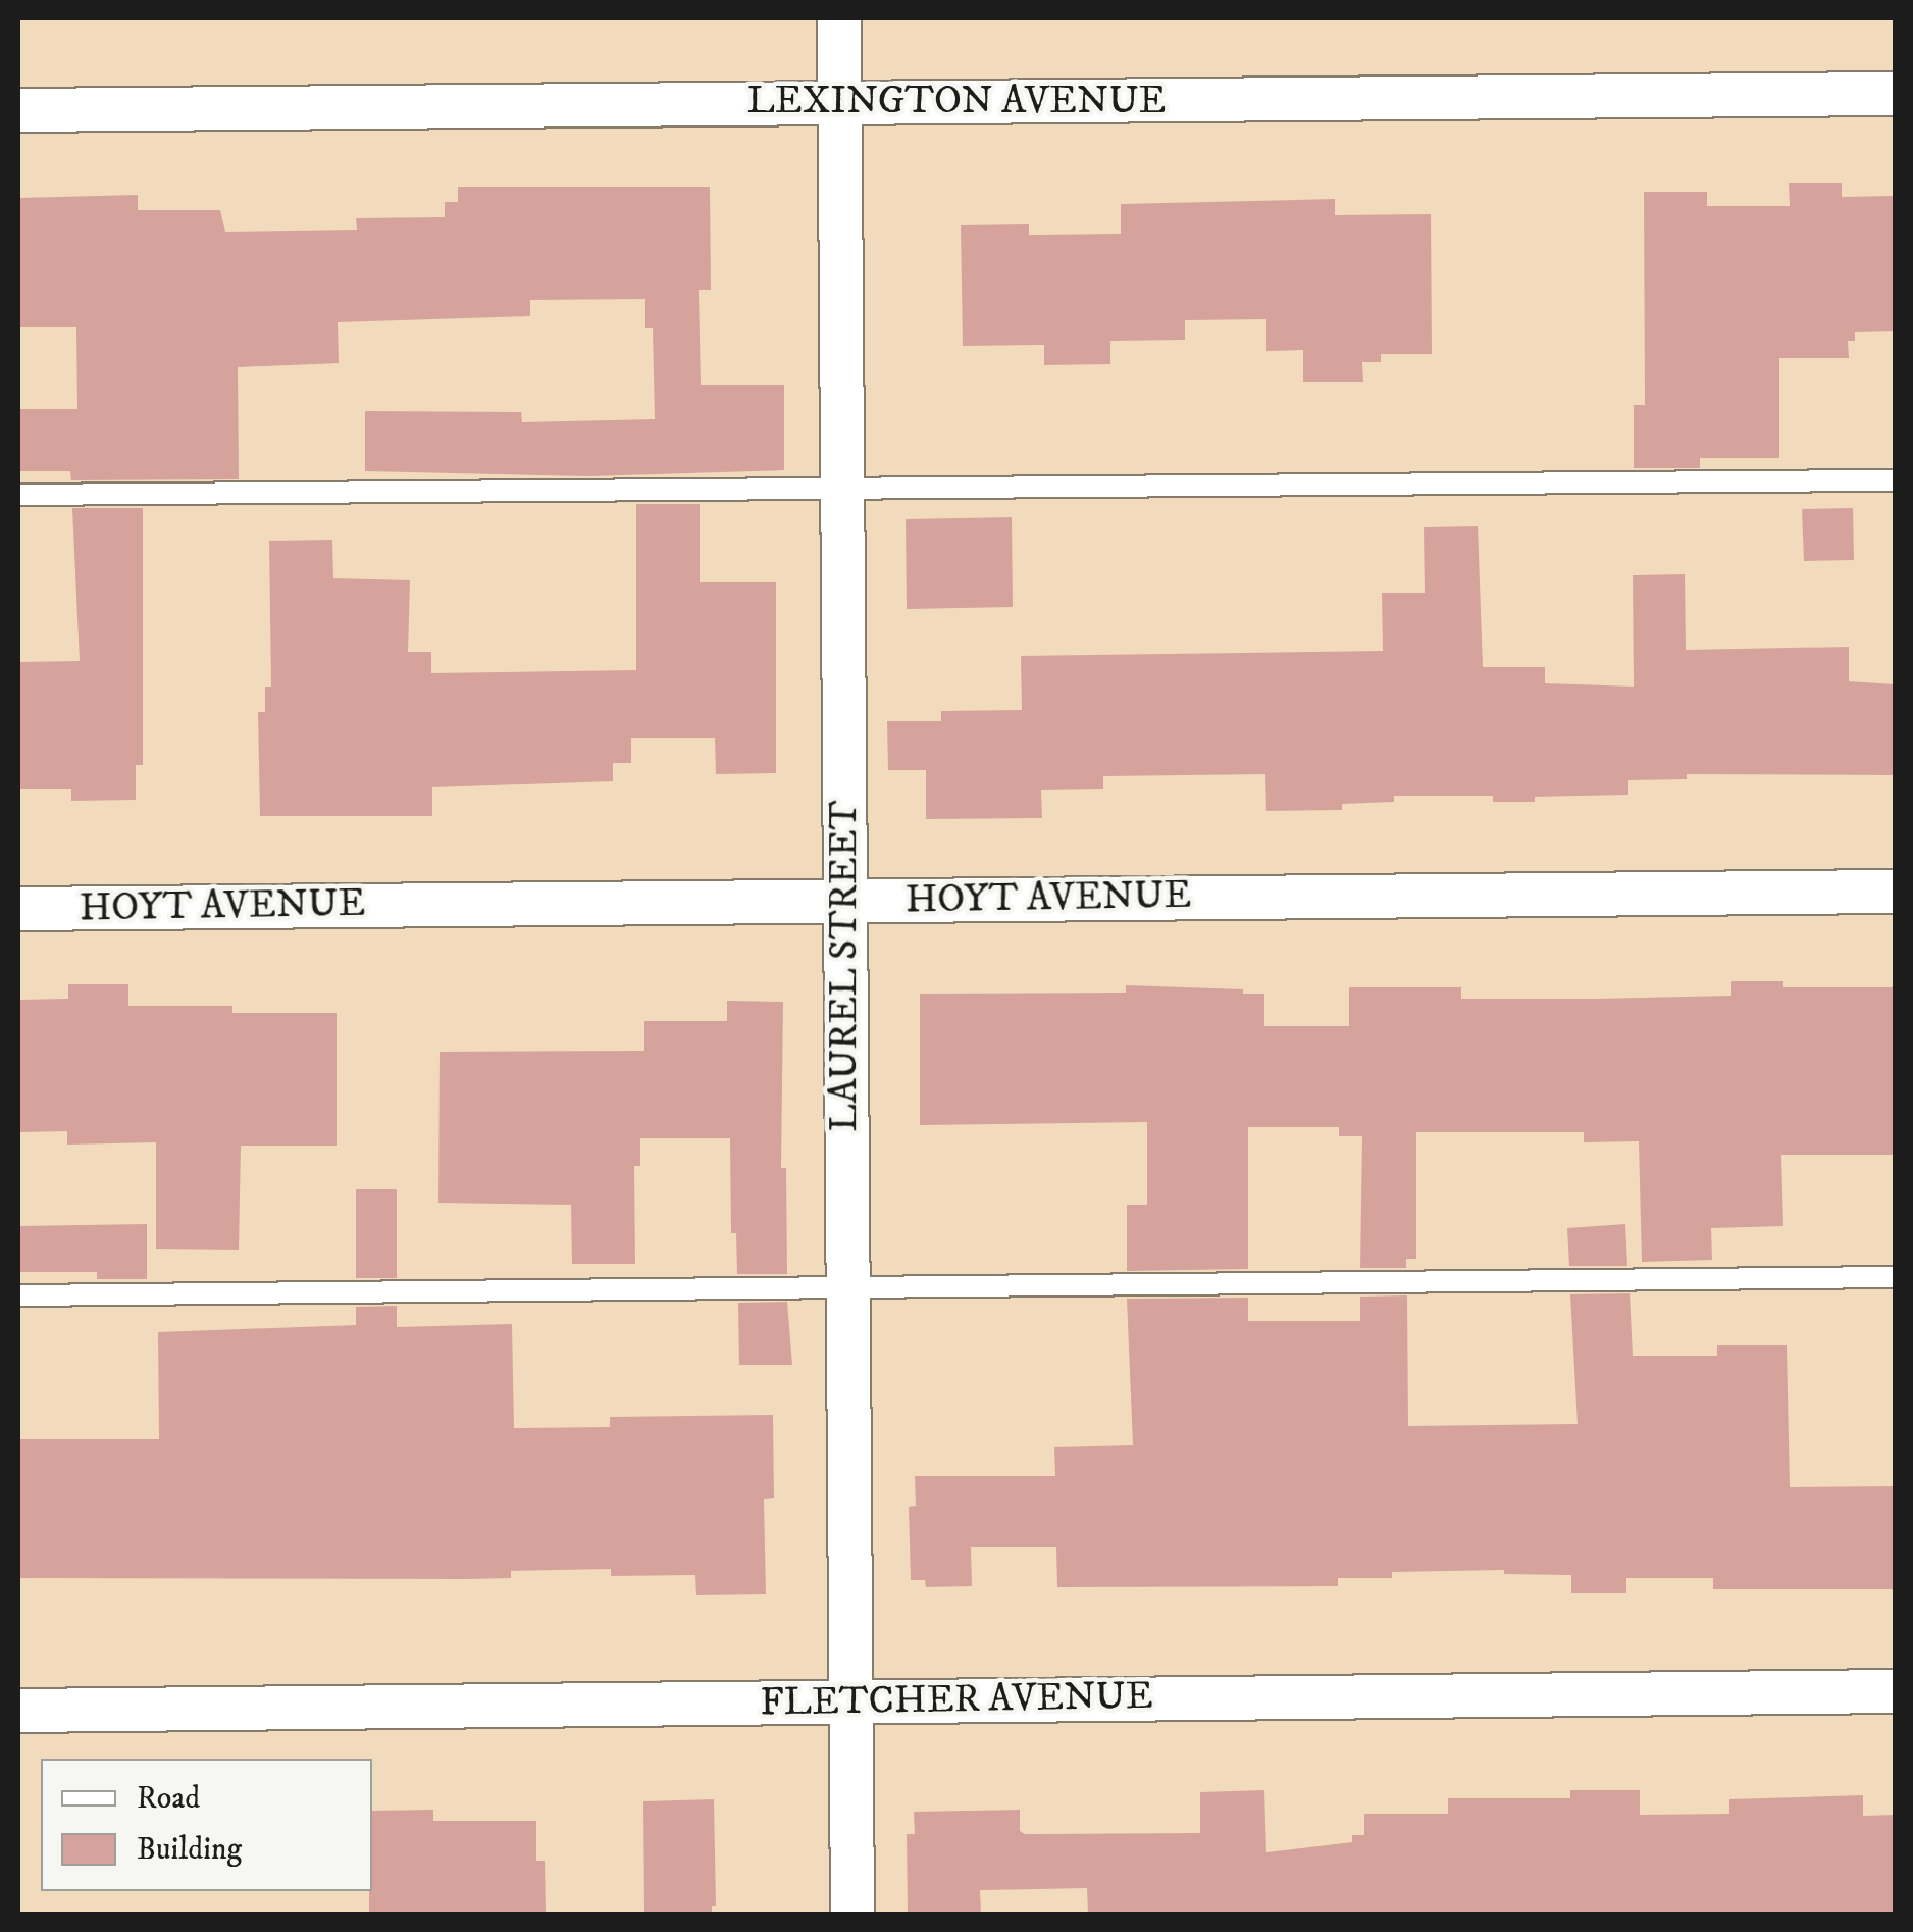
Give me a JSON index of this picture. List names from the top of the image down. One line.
{"streets":{"street":["LEXINGTON AVENUE","HOYT AVENUE","LAUREL STREET","FLETCHER AVENUE"]},"crossings":[["LEXINGTON AVENUE","LAUREL STREET"],["HOYT AVENUE","LAUREL STREET"],["LAUREL STREET","FLETCHER AVENUE"]],"legend":["Road","Building"]}
